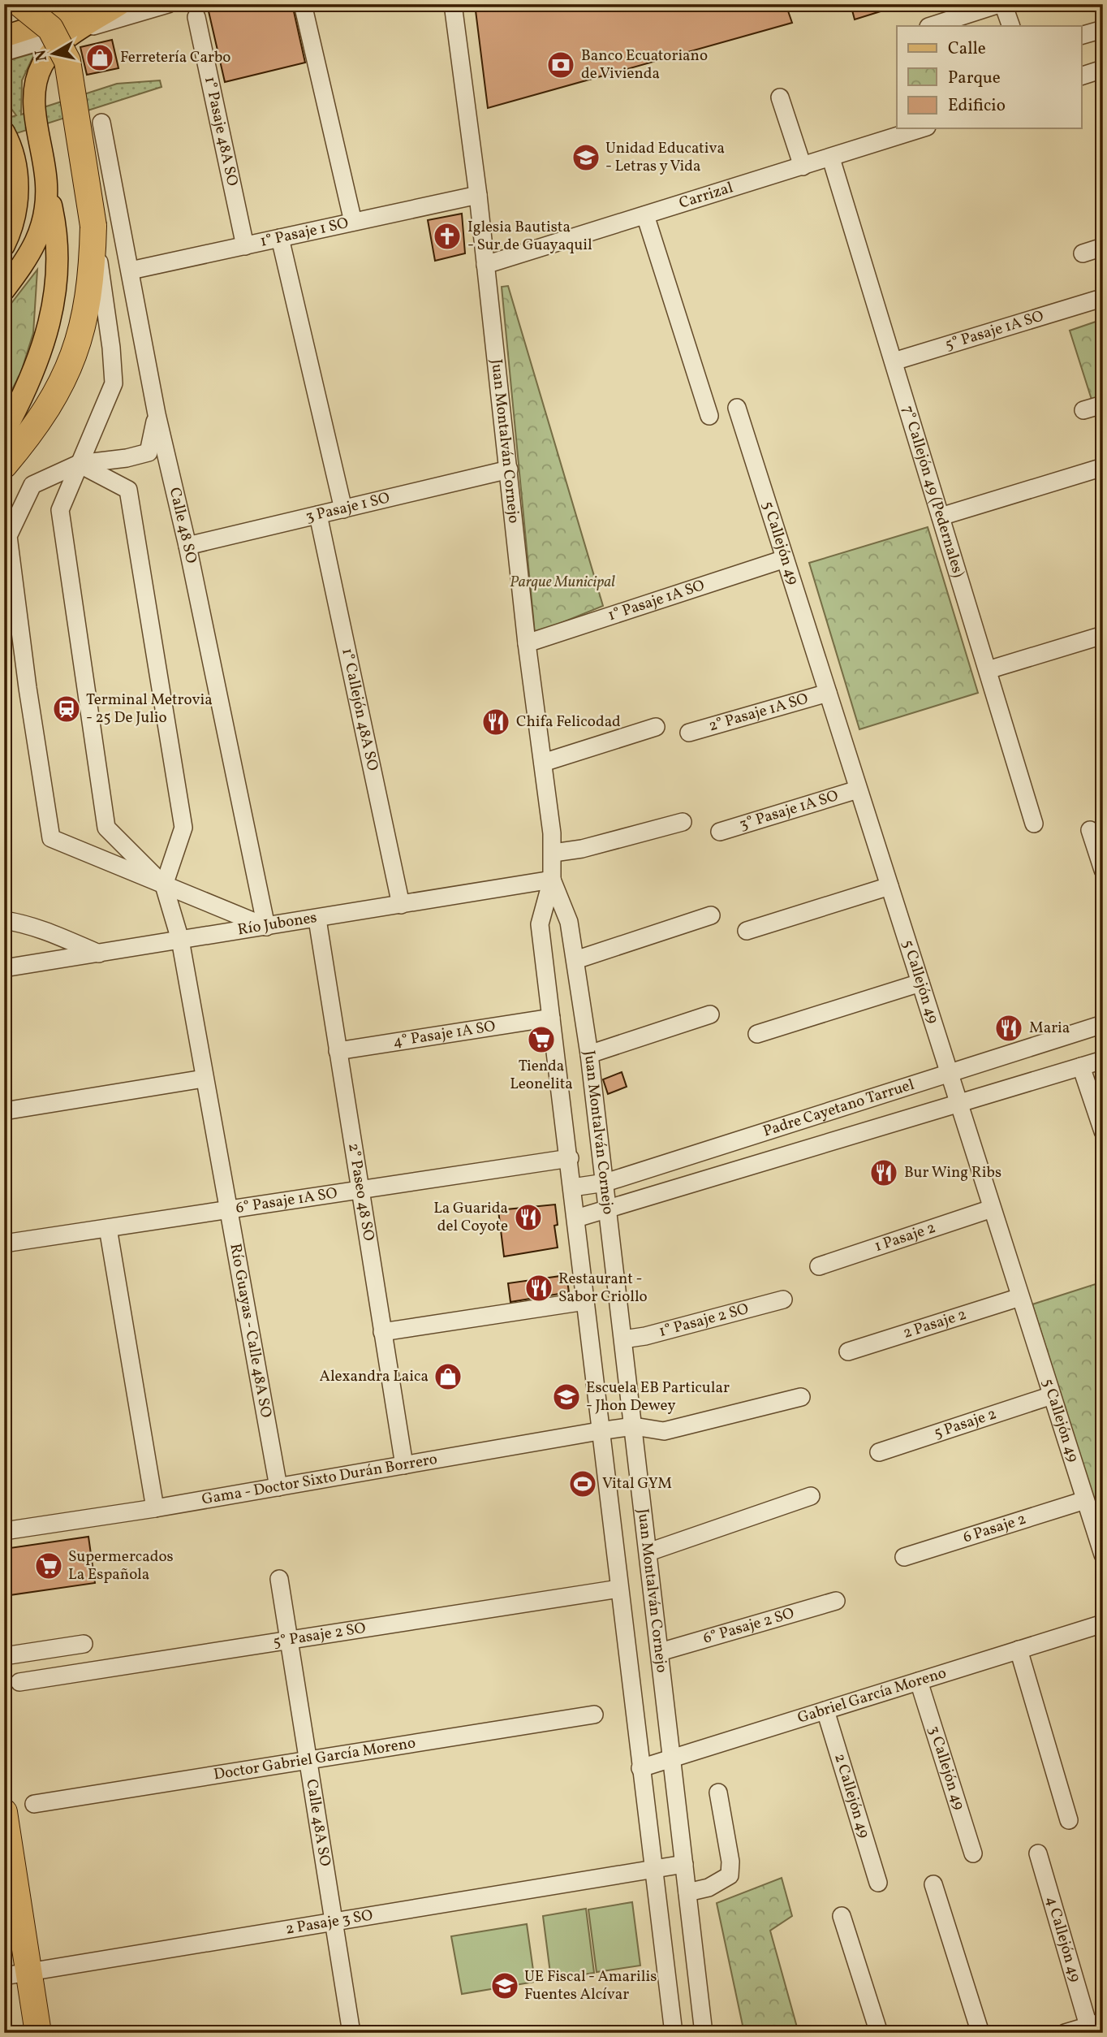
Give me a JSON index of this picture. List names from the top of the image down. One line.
{"streets":{"street":["1° Pasaje 48A SO","Carrizal","1° Pasaje 1 SO","5° Pasaje 1A SO","Juan Montalván Cornejo","7° Callejón 49 (Pedernales)","3 Pasaje 1 SO","Calle 48 SO","5 Callejón 49","1° Pasaje 1A SO","1° Callejón 48A SO","2° Pasaje 1A SO","3° Pasaje 1A SO","Río Jubones","4° Pasaje 1A SO","Padre Cayetano Tarruel","2° Paseo 48 SO","6° Pasaje 1A SO","1 Pasaje 2","1° Pasaje 2 SO","2 Pasaje 2","Río Guayas - Calle 48A SO","5 Pasaje 2","Gama - Doctor Sixto Durán Borrero","6 Pasaje 2","6° Pasaje 2 SO","5° Pasaje 2 SO","Gabriel García Moreno","Doctor Gabriel García Moreno","3 Callejón 49","2 Callejón 49","Calle 48A SO","2 Pasaje 3 SO","4 Callejón 49"]},"crossings":[["1° Pasaje 48A SO","1° Pasaje 1 SO"],["Carrizal","Juan Montalván Cornejo"],["Carrizal","7° Callejón 49 (Pedernales)"],["1° Pasaje 1 SO","Juan Montalván Cornejo"],["1° Pasaje 1 SO","Calle 48 SO"],["5° Pasaje 1A SO","7° Callejón 49 (Pedernales)"],["Juan Montalván Cornejo","3 Pasaje 1 SO"],["Juan Montalván Cornejo","1° Pasaje 1A SO"],["Juan Montalván Cornejo","Río Jubones"],["Juan Montalván Cornejo","4° Pasaje 1A SO"],["Juan Montalván Cornejo","Padre Cayetano Tarruel"],["Juan Montalván Cornejo","6° Pasaje 1A SO"],["Juan Montalván Cornejo","1° Pasaje 2 SO"],["Juan Montalván Cornejo","Gama - Doctor Sixto Durán Borrero"],["Juan Montalván Cornejo","6° Pasaje 2 SO"],["Juan Montalván Cornejo","5° Pasaje 2 SO"],["Juan Montalván Cornejo","Gabriel García Moreno"],["Juan Montalván Cornejo","2 Pasaje 3 SO"],["3 Pasaje 1 SO","Calle 48 SO"],["3 Pasaje 1 SO","1° Callejón 48A SO"],["Calle 48 SO","Río Jubones"],["5 Callejón 49","1° Pasaje 1A SO"],["5 Callejón 49","2° Pasaje 1A SO"],["5 Callejón 49","3° Pasaje 1A SO"],["5 Callejón 49","Padre Cayetano Tarruel"],["5 Callejón 49","1 Pasaje 2"],["5 Callejón 49","2 Pasaje 2"],["5 Callejón 49","5 Pasaje 2"],["5 Callejón 49","6 Pasaje 2"],["1° Callejón 48A SO","Río Jubones"],["Río Jubones","2° Paseo 48 SO"],["Río Jubones","Río Guayas - Calle 48A SO"],["4° Pasaje 1A SO","2° Paseo 48 SO"],["2° Paseo 48 SO","6° Pasaje 1A SO"],["2° Paseo 48 SO","Gama - Doctor Sixto Durán Borrero"],["6° Pasaje 1A SO","Río Guayas - Calle 48A SO"],["Río Guayas - Calle 48A SO","Gama - Doctor Sixto Durán Borrero"],["5° Pasaje 2 SO","Calle 48A SO"],["Gabriel García Moreno","3 Callejón 49"],["Gabriel García Moreno","2 Callejón 49"],["Doctor Gabriel García Moreno","Calle 48A SO"],["Calle 48A SO","2 Pasaje 3 SO"]],"parks":["Parque Municipal"],"places":{"shop":["Ferretería Carbo","Alexandra Laica"],"bank":["Banco Ecuatoriano de Vivienda"],"school or university":["Unidad Educativa - Letras y Vida","Escuela EB Particular - Jhon Dewey","UE Fiscal - Amarilis Fuentes Alcívar"],"church":["Iglesia Bautista - Sur de Guayaquil"],"station":["Terminal Metrovia - 25 De Julio"],"restaurant":["Chifa Felicodad","Maria","Bur Wing Ribs","La Guarida del Coyote","Restaurant - Sabor Criollo"],"supermarket":["Tienda Leonelita","Supermercados La Española"],"sports":["Vital GYM"]},"legend":["Calle","Parque","Edificio"],"north":"left"}
